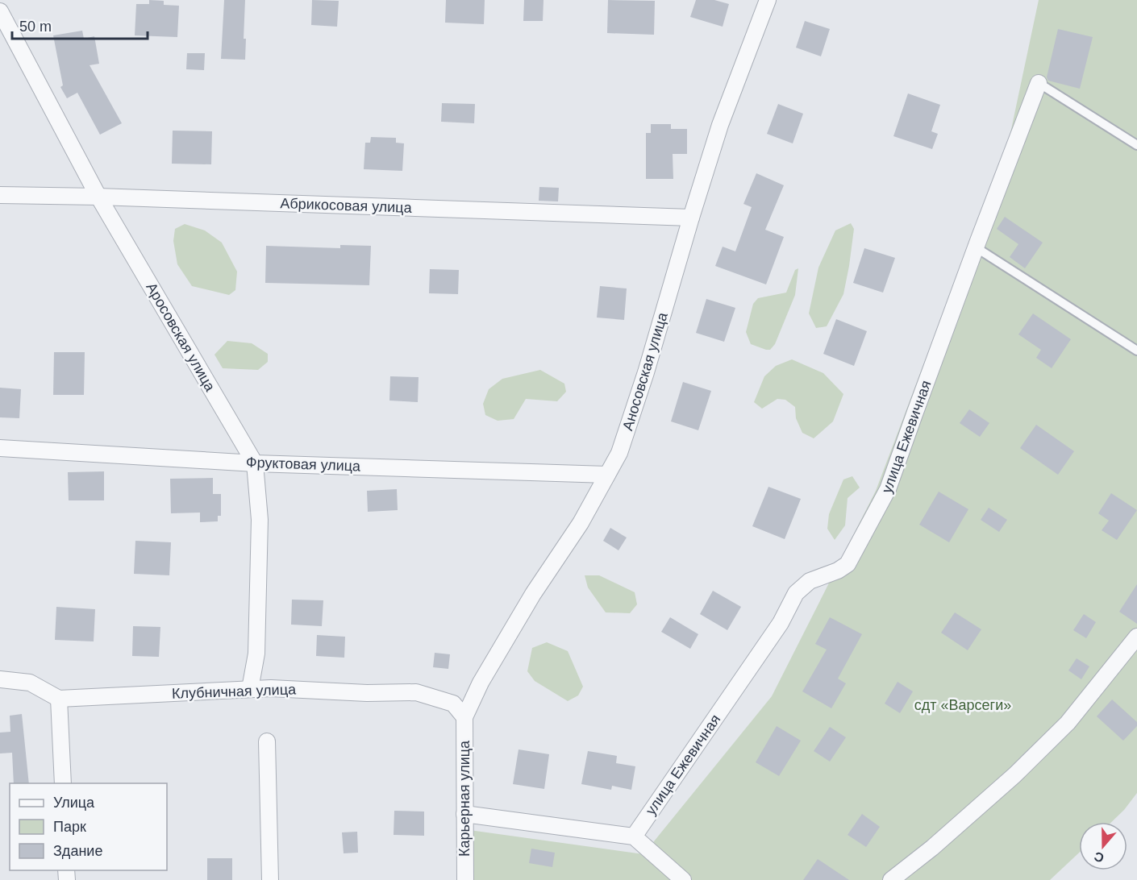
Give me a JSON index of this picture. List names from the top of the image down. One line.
{"streets":{"street":["Абрикосовая улица","Аросовская улица","Аносовская улица","улица Ежевичная","Фруктовая улица","Клубничная улица","Карьерная улица"]},"crossings":[["Абрикосовая улица","Аросовская улица"],["Абрикосовая улица","Аносовская улица"],["Аросовская улица","Фруктовая улица"],["Аросовская улица","Клубничная улица"],["Аносовская улица","Фруктовая улица"],["Аносовская улица","Клубничная улица"],["Аносовская улица","Карьерная улица"],["Клубничная улица","Карьерная улица"]],"parks":["сдт «Варсеги»"],"legend":["Улица","Парк","Здание"],"scale_bar":"50 m","north":"bottom"}
